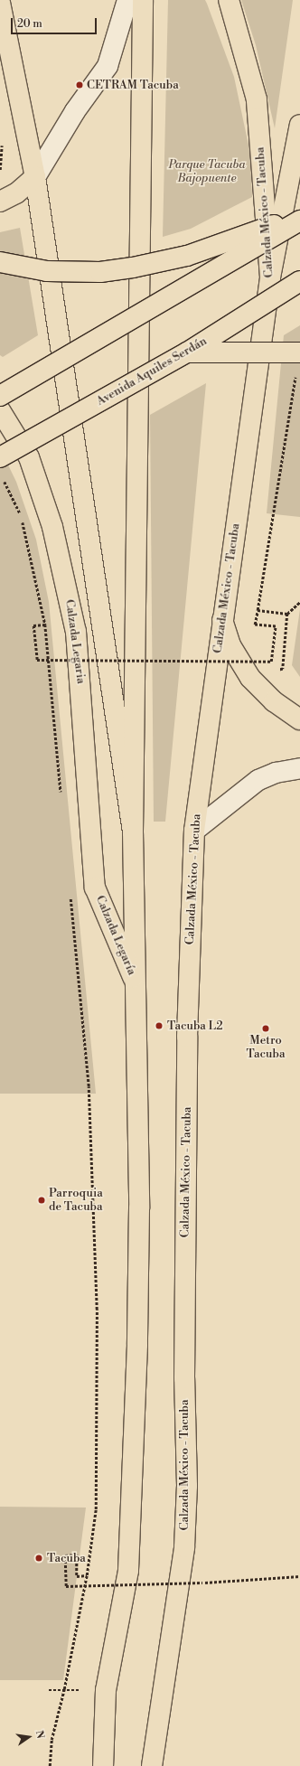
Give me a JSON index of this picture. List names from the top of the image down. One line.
{"streets":{"main road":["Calzada México - Tacuba","Avenida Aquiles Serdán","Calzada Legaria","Calzada Legaría"]},"crossings":[["Calzada Legaria","Calzada Legaría"]],"parks":["Parque Tacuba Bajopuente"],"places":["CETRAM Tacuba","Tacuba L2","Metro Tacuba","Parroquia de Tacuba","Tacuba"],"scale_bar":"20 m","north":"right"}
